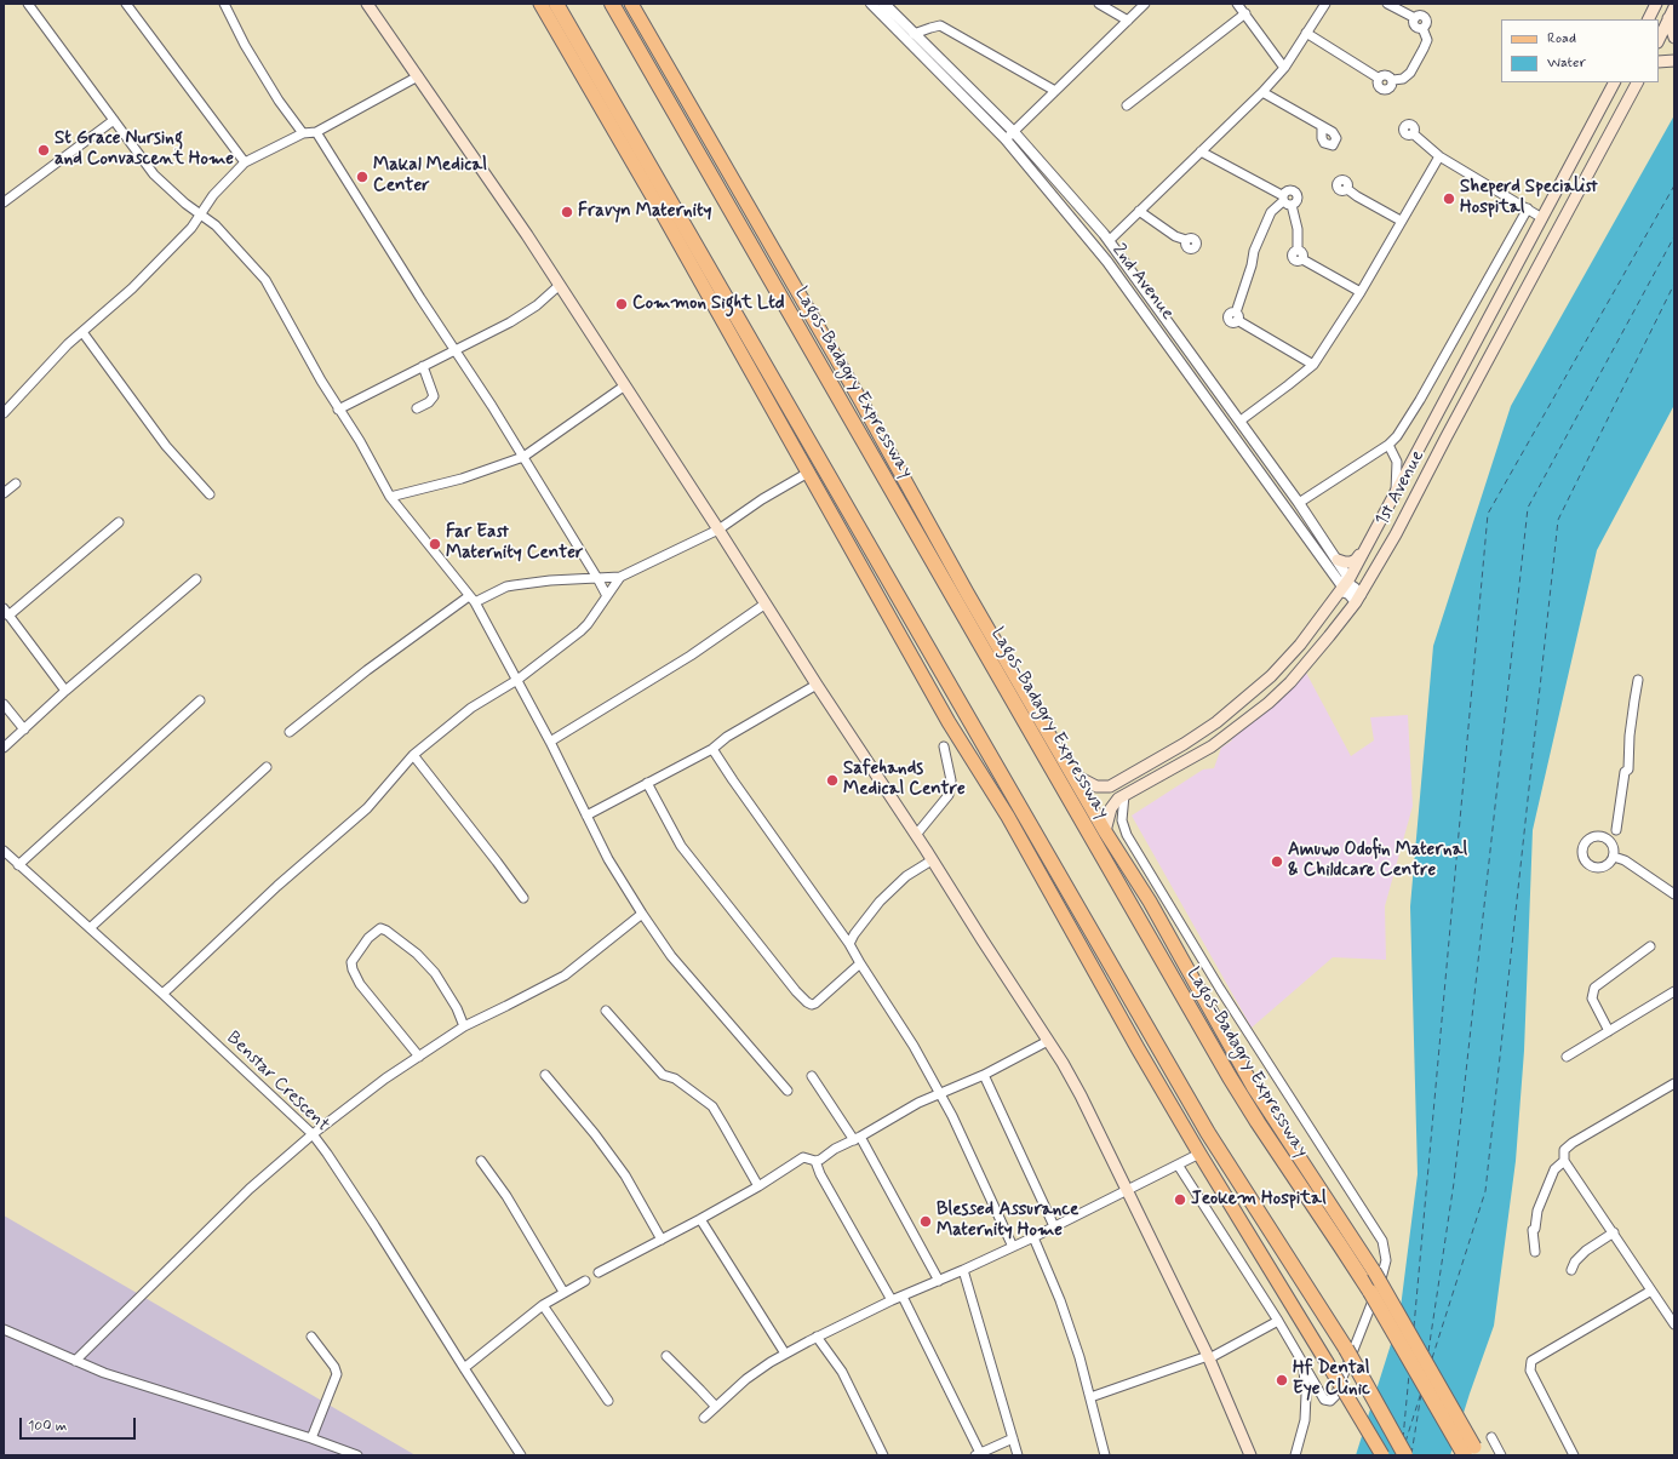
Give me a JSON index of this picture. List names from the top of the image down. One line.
{"streets":{"highway":["Lagos-Badagry Expressway"],"main road":["1st Avenue"],"street":["2nd Avenue","Benstar Crescent"]},"crossings":[["2nd Avenue","1st Avenue"],["Lagos-Badagry Expressway","1st Avenue"]],"places":["St Grace Nursing and Convascent Home","Makal Medical Center","Sheperd Specialist Hospital","Fravyn Maternity","Common Sight Ltd","Far East Maternity Center","Safehands Medical Centre","Amuwo Odofin Maternal & Childcare Centre","Jeokem Hospital","Blessed Assurance Maternity Home","Hf Dental Eye Clinic"],"legend":["Road","Water"],"scale_bar":"100 m"}
